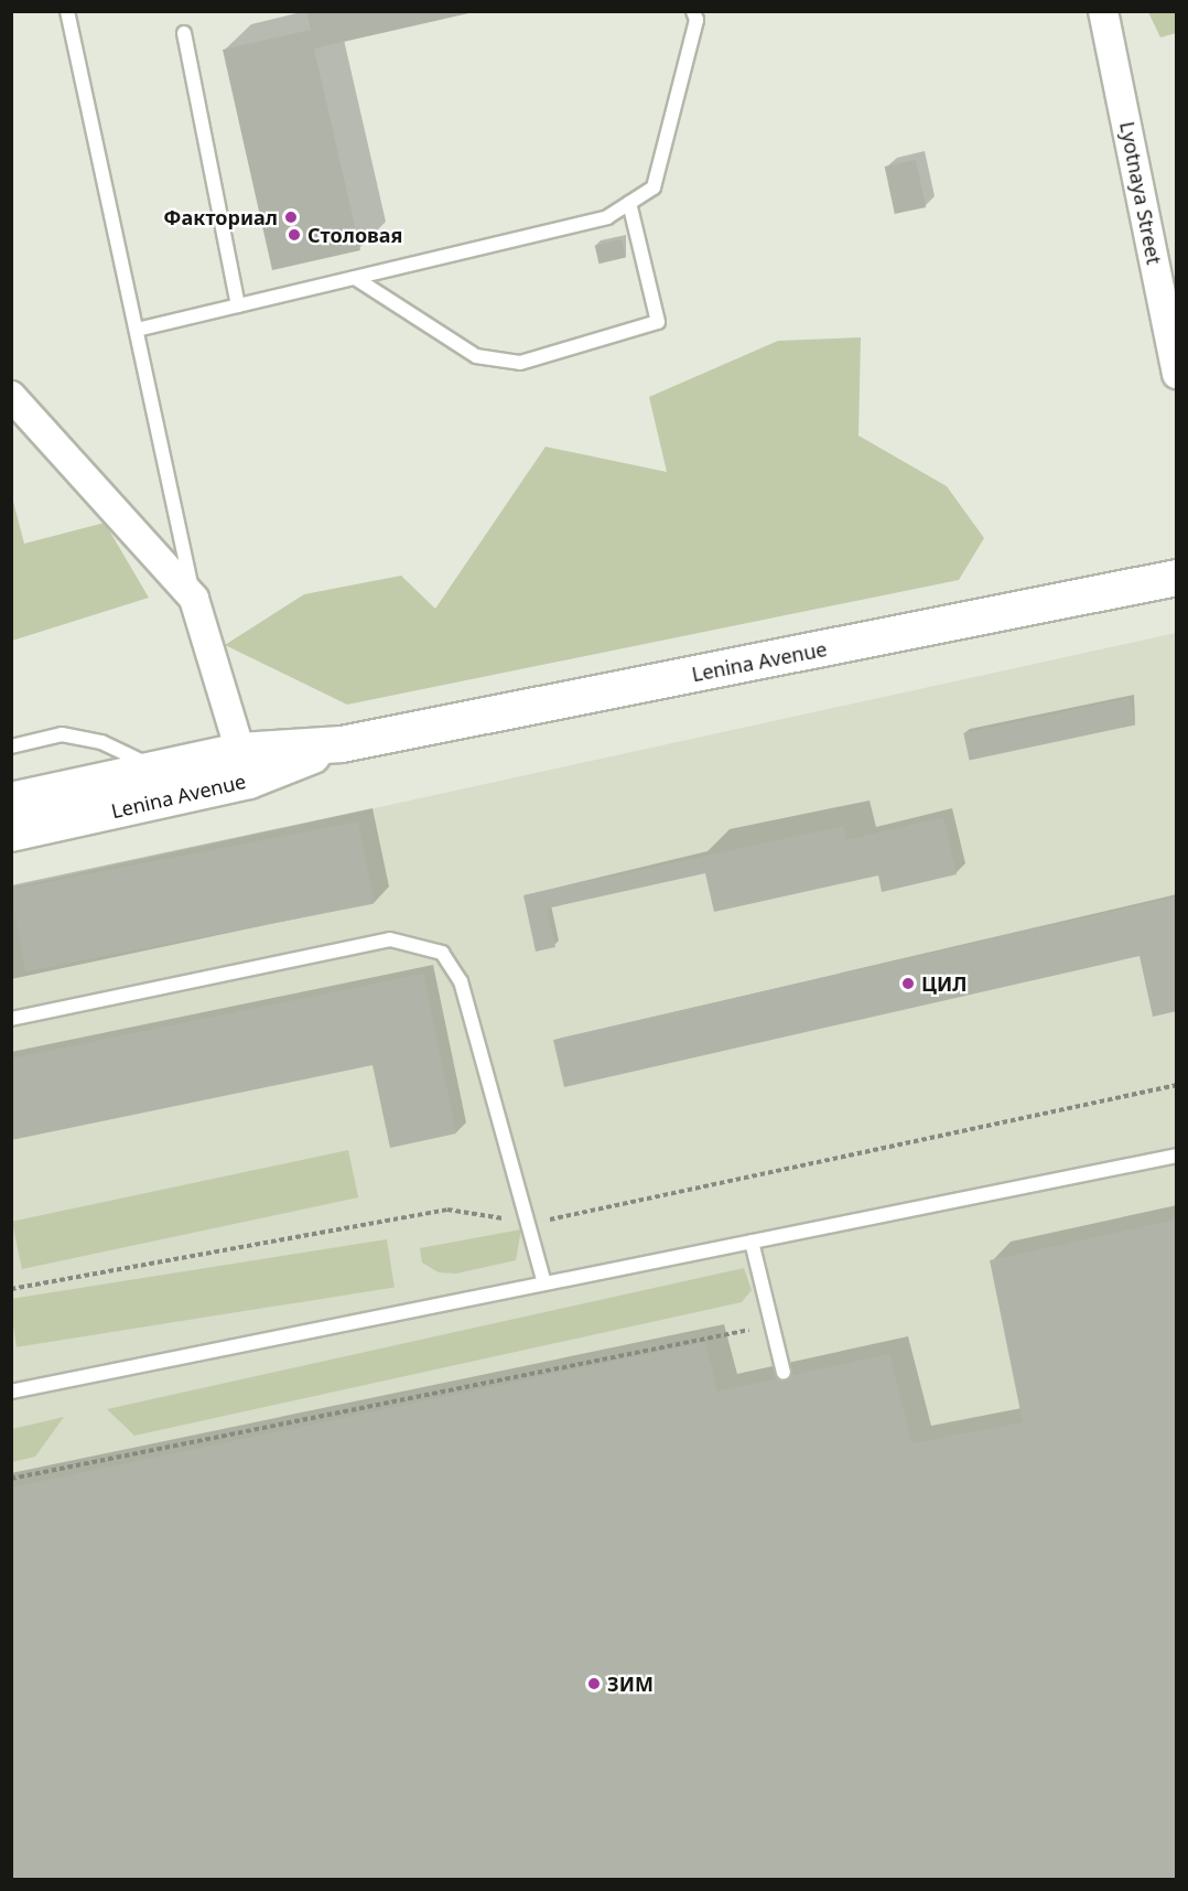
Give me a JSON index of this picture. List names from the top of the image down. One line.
{"streets":{"street":["Lyotnaya Street","Lenina Avenue"]},"places":["Факториал","Столовая","ЦИЛ","ЗИМ"]}
